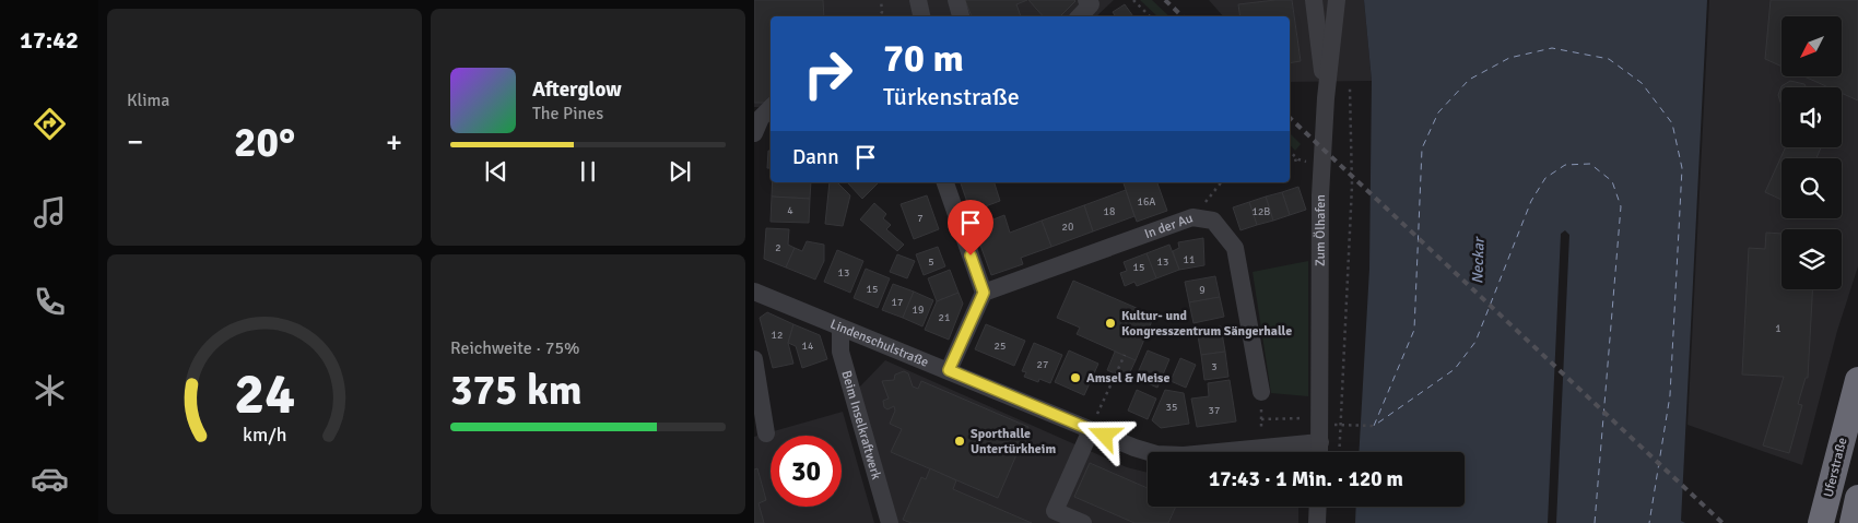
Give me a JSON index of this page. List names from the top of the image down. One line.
{"streets":{"highway":["Uferstraße"],"street":["In der Au","Zum Ölhafen","Lindenschulstraße","Beim Inselkraftwerk"]},"crossings":[["Zum Ölhafen","Lindenschulstraße"],["Lindenschulstraße","Beim Inselkraftwerk"]],"water":["Neckar"],"places":["Kultur- und Kongresszentrum Sängerhalle","Amsel & Meise","Sporthalle Untertürkheim"],"house_numbers":["16A","4","18","12B","7","20","2","11","5","13","15","13","15","9","17","19","21","1","12","14","25","27","3","35","37"],"north":"bottom left","page":{"tabs":"17:42","tile":["Klima",["Reichweite · 75%","375 km"]],"turn":["70 m","Türkenstraße"],"song":["Afterglow","The Pines"],"heat":["−","20°","+"],"then":"Dann","limit":"30","trip":"17:43 · 1 Min. · 120 m","gauge":["24","km/h"]}}
